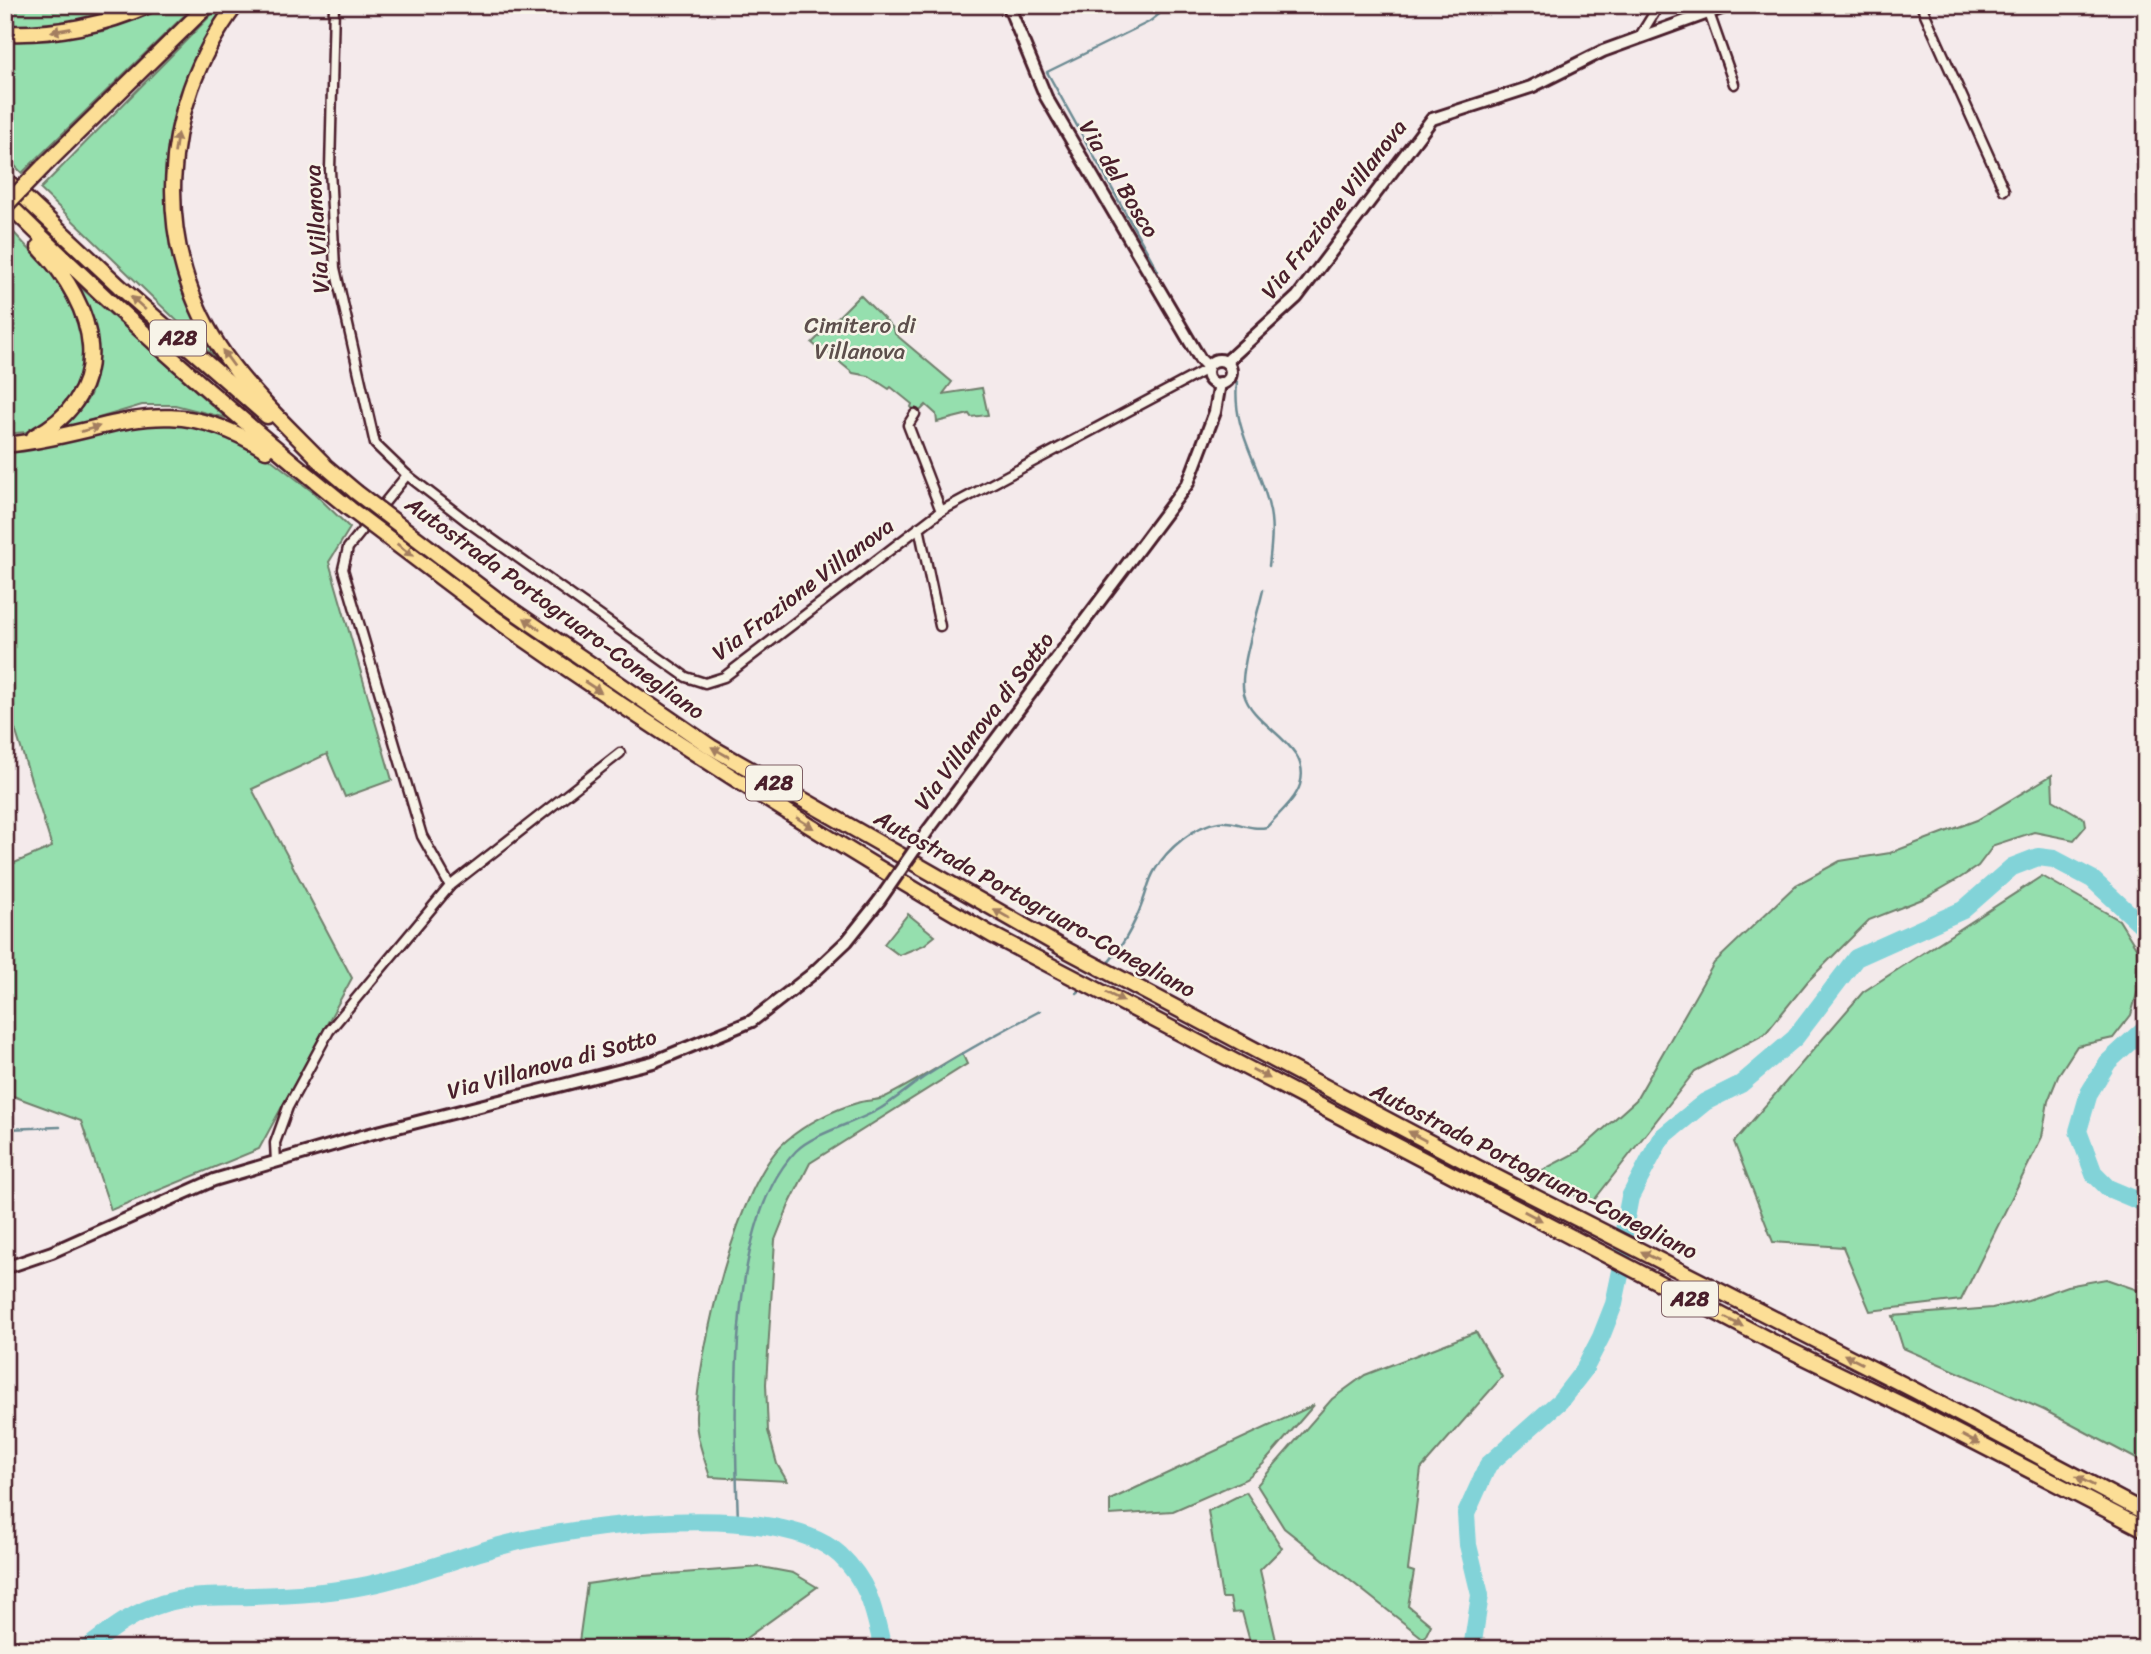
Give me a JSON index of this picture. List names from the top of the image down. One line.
{"streets":{"highway":["A28","Autostrada Portogruaro-Conegliano"],"street":["Via del Bosco","Via Frazione Villanova","Via Villanova","Via Villanova di Sotto"]},"crossings":[["Via del Bosco","Via Frazione Villanova"],["Via del Bosco","Via Villanova di Sotto"],["Via Frazione Villanova","Via Villanova"],["Via Frazione Villanova","Via Villanova di Sotto"]],"parks":["Cimitero di Villanova"]}
